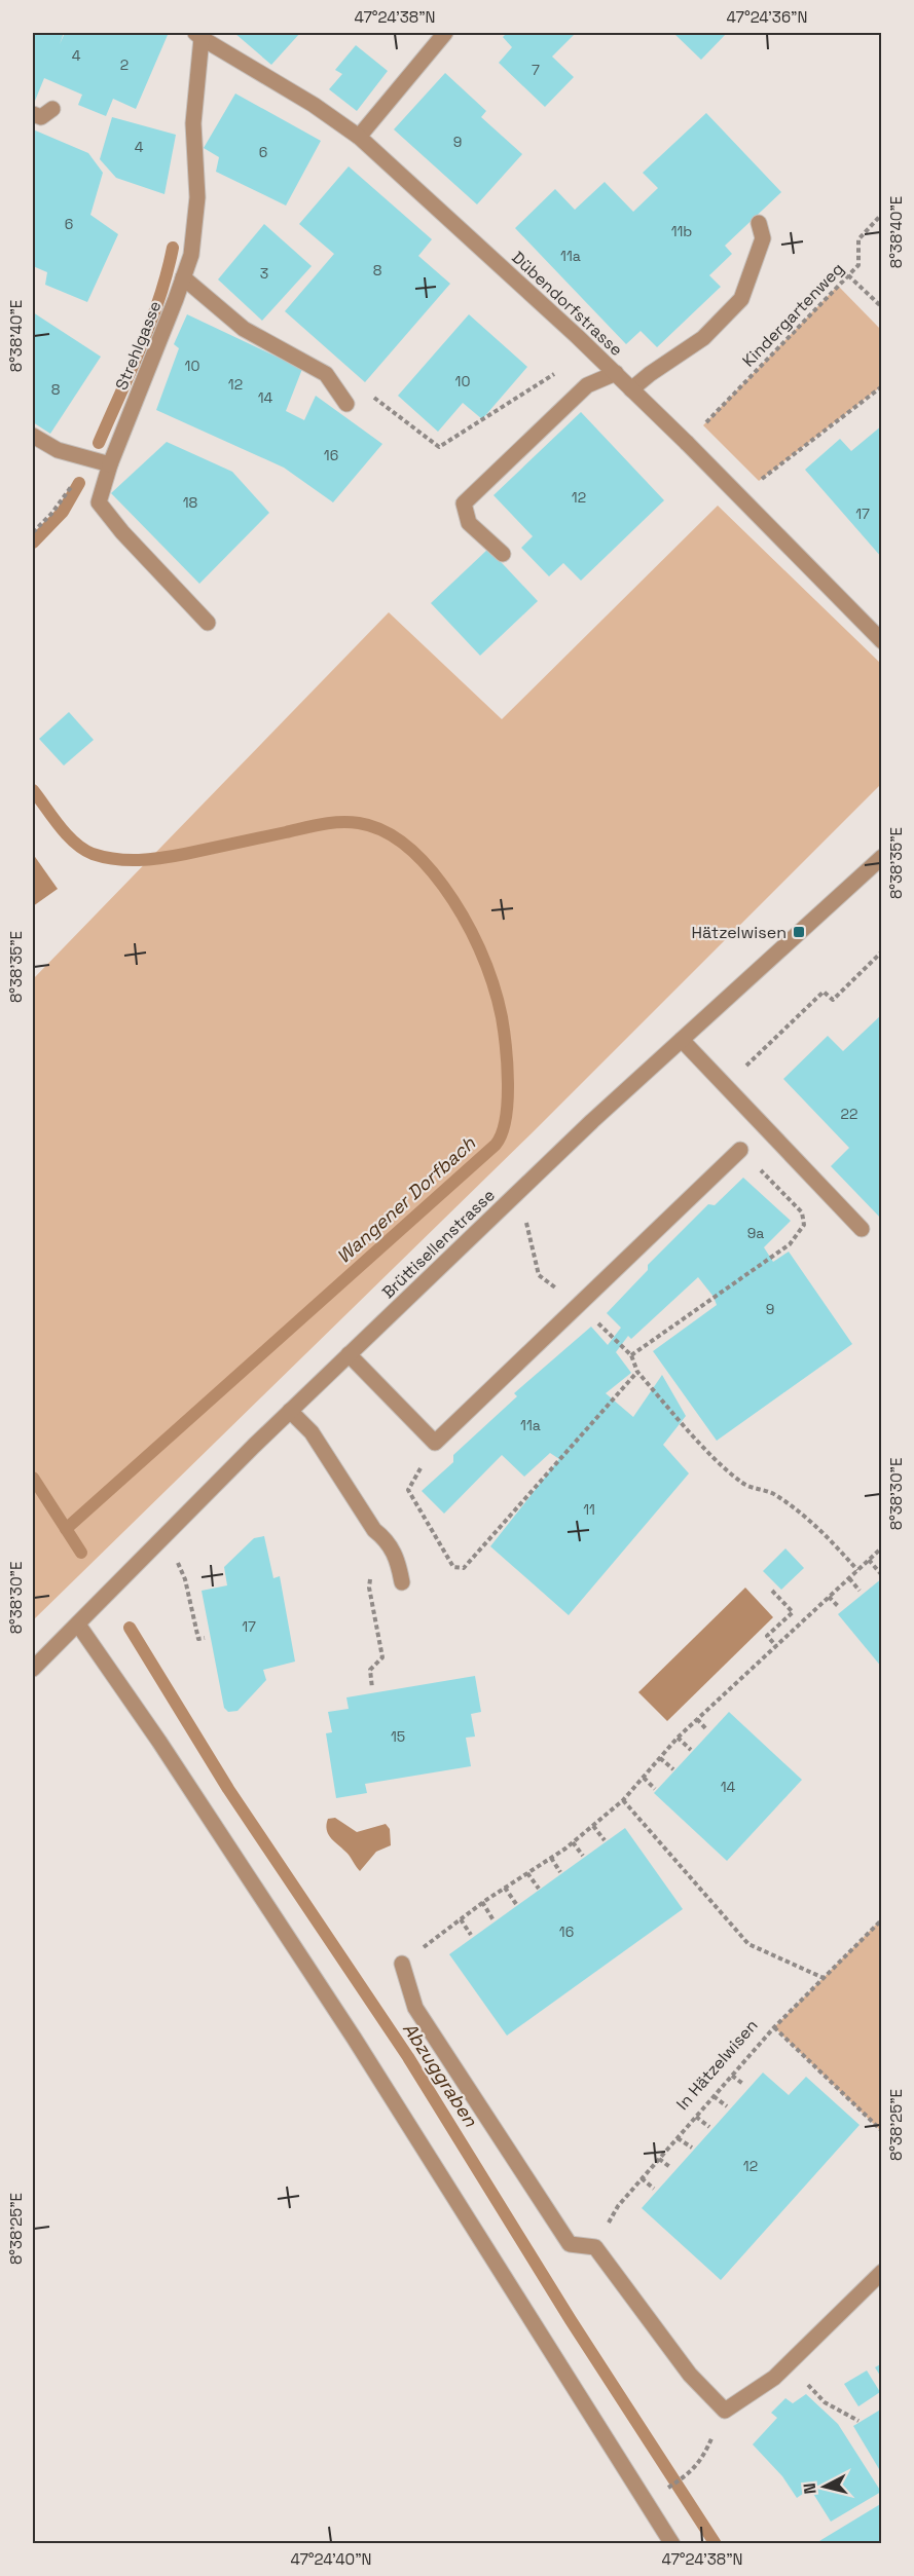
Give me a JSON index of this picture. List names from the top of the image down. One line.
{"streets":{"street":["Dübendorfstrasse","Strehlgasse","Brüttisellenstrasse"],"path":["Kindergartenweg","In Hätzelwisen"]},"crossings":[["Dübendorfstrasse","Strehlgasse"]],"water":["Wangener Dorfbach","Abzuggraben"],"places":{"transit":["Hätzelwisen"]},"house_numbers":["4","2","7","9","4","6","6","11b","11a","8","3","10","10","12","8","14","16","12","18","17","22","9a","9","11a","11","17","15","14","16","12"],"north":"left","coordinates":["47°24'38\"N","47°24'36\"N","8°38'40\"E","8°38'35\"E","8°38'30\"E","8°38'25\"E","47°24'40\"N"]}
